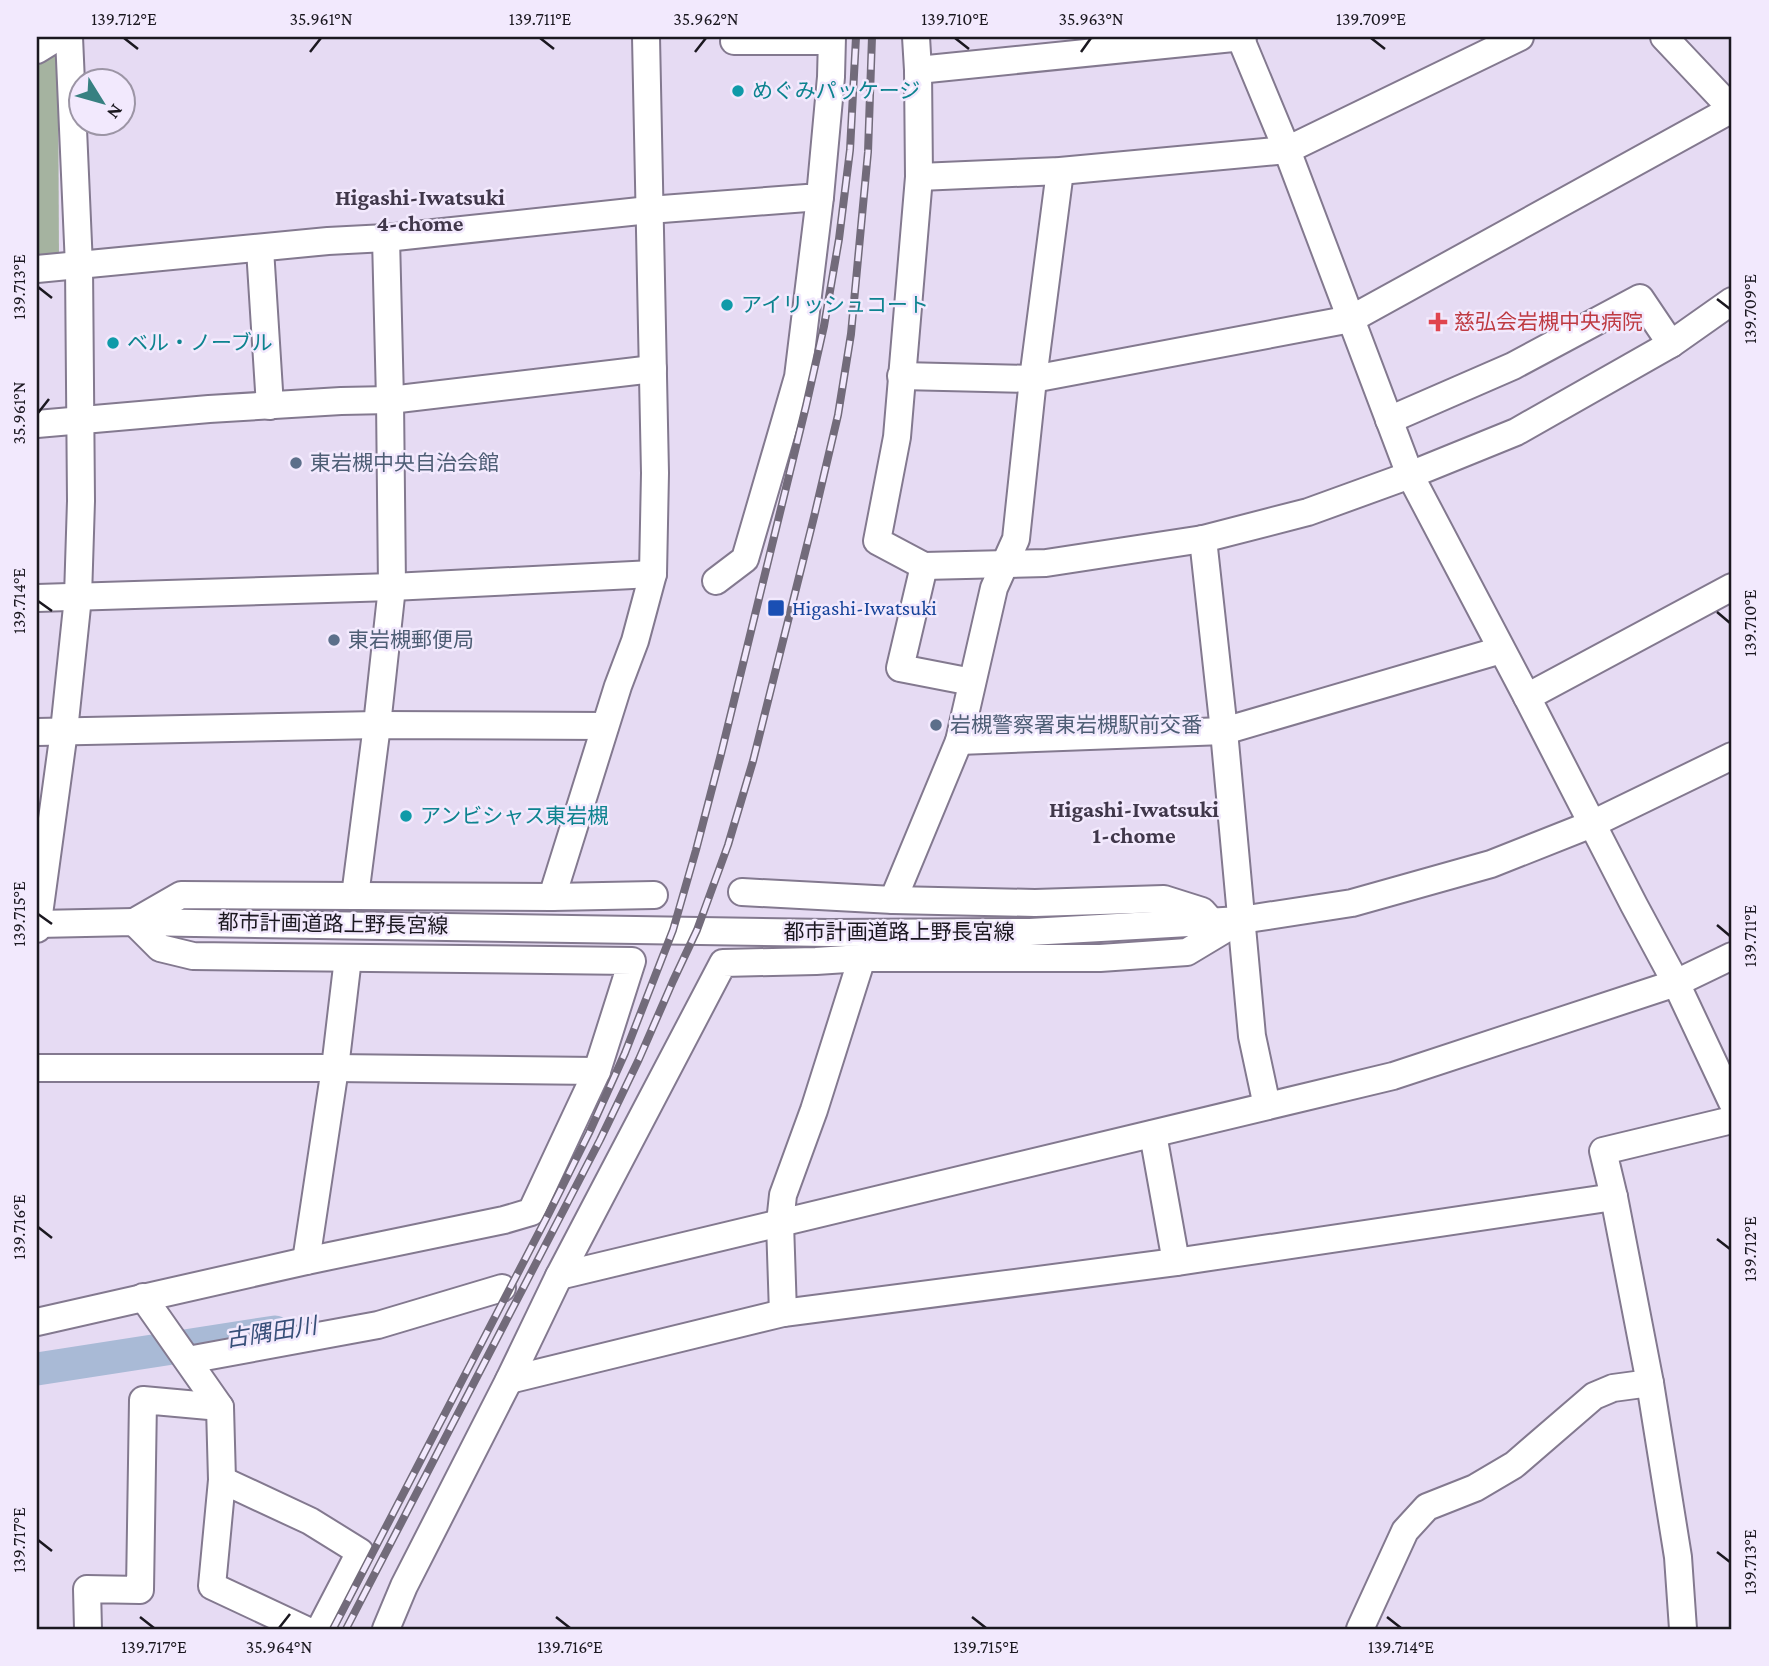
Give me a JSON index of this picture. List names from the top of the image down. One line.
{"streets":{"street":["都市計画道路上野長宮線"]},"districts":["Higashi-Iwatsuki 4-chome","Higashi-Iwatsuki 1-chome"],"water":["古隅田川"],"places":{"other":["めぐみパッケージ","アイリッシュコート","ベル・ノーブル","東岩槻中央自治会館","東岩槻郵便局","岩槻警察署東岩槻駅前交番","アンビシャス東岩槻"],"health":["慈弘会岩槻中央病院"],"transit":["Higashi-Iwatsuki"]},"north":"bottom right","coordinates":["139.712°E","35.961°N","139.711°E","35.962°N","139.710°E","35.963°N","139.709°E","139.713°E","139.714°E","139.715°E","139.716°E","139.717°E","35.964°N"]}
